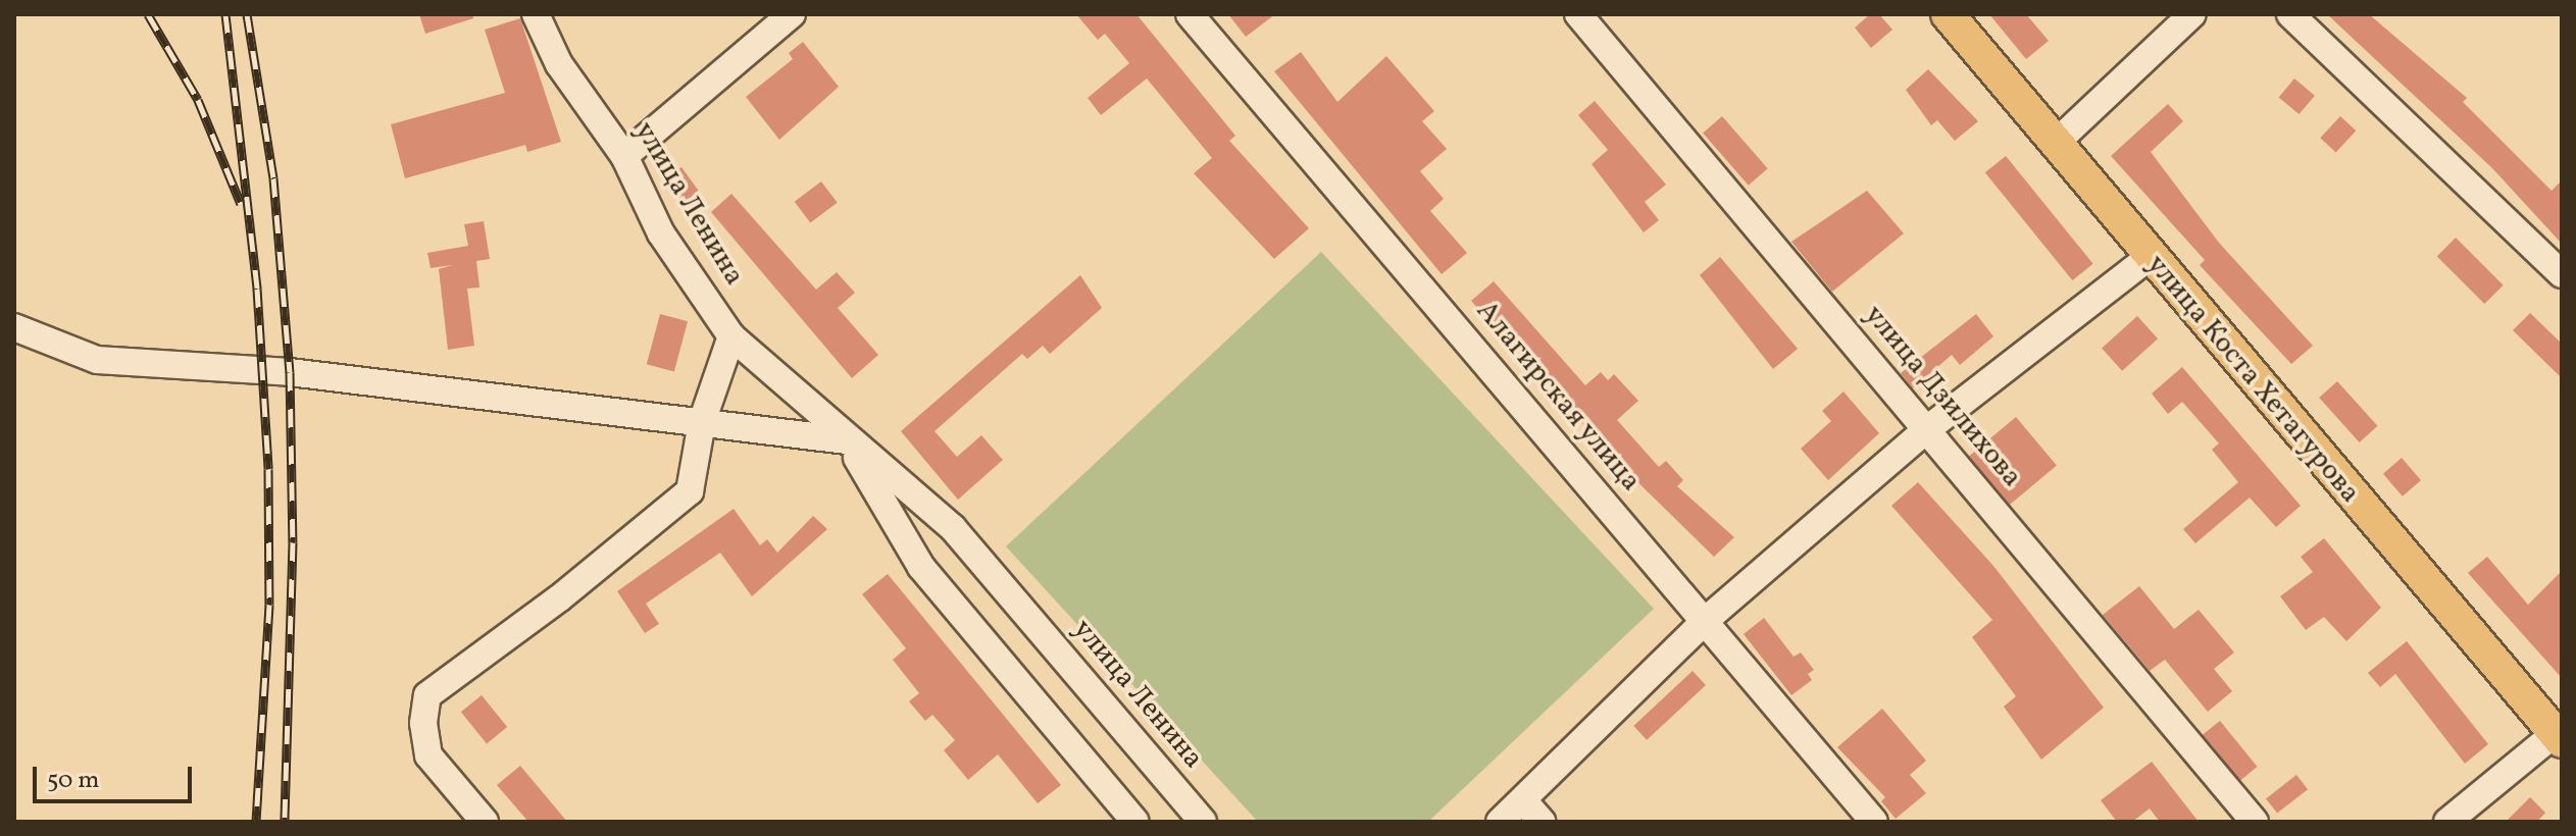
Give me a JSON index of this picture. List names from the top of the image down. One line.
{"streets":{"main road":["улица Коста Хетагурова"],"street":["улица Ленина","Алагирская улица","улица Дзилихова"]},"scale_bar":"50 m"}
